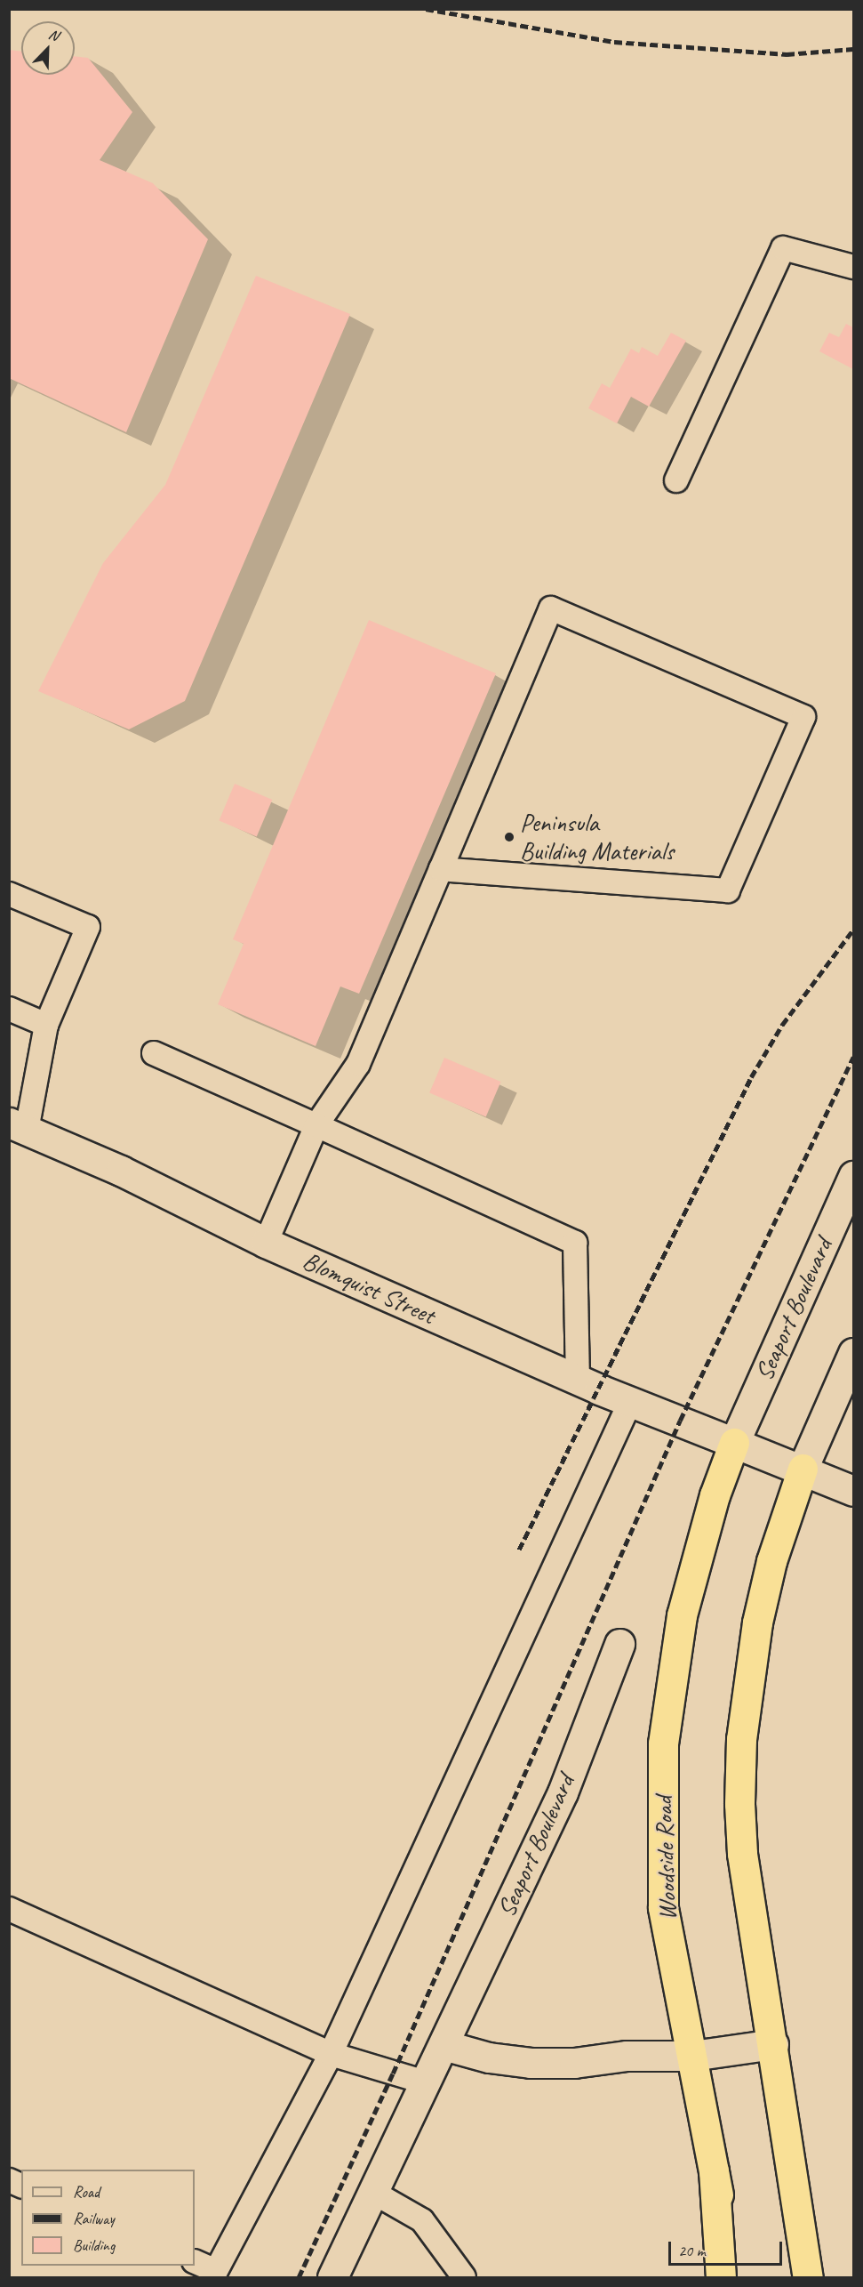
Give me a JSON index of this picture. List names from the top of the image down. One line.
{"streets":{"highway":["Woodside Road"],"street":["Blomquist Street","Seaport Boulevard"]},"crossings":[["Blomquist Street","Seaport Boulevard"],["Blomquist Street","Woodside Road"],["Seaport Boulevard","Woodside Road"]],"places":["Peninsula Building Materials"],"legend":["Road","Railway","Building"],"scale_bar":"20 m","north":"top right"}
